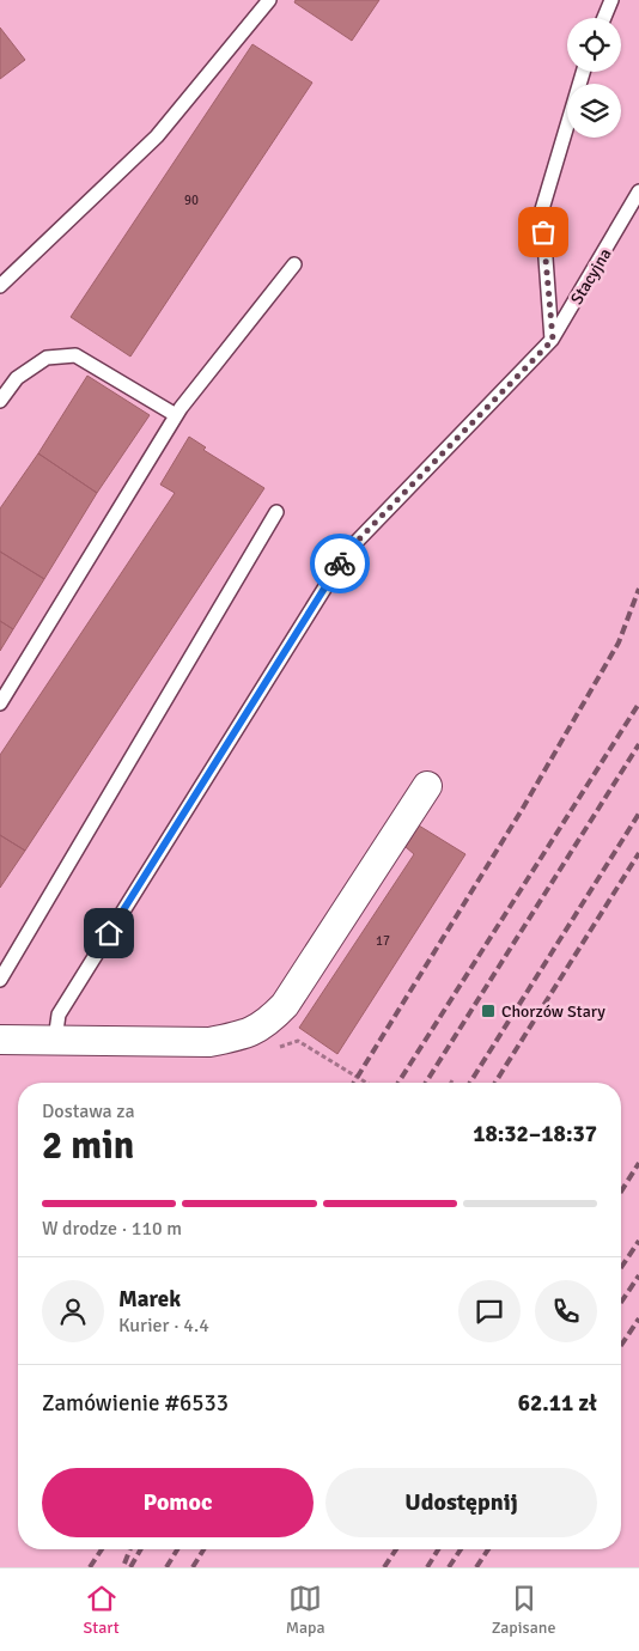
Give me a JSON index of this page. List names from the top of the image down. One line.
{"streets":{"lane":["Stacyjna"]},"places":{"transit":["Chorzów Stary"]},"house_numbers":["90","17"],"page":{"heading":["2 min","Dostawa za","18:32–18:37"],"panel":["Marek","Kurier · 4.4","Zamówienie #6533","62.11 zł"],"bar":"W drodze · 110 m","buttons":["Pomoc","Udostępnij"],"tabs":["Start","Mapa","Zapisane"]}}
